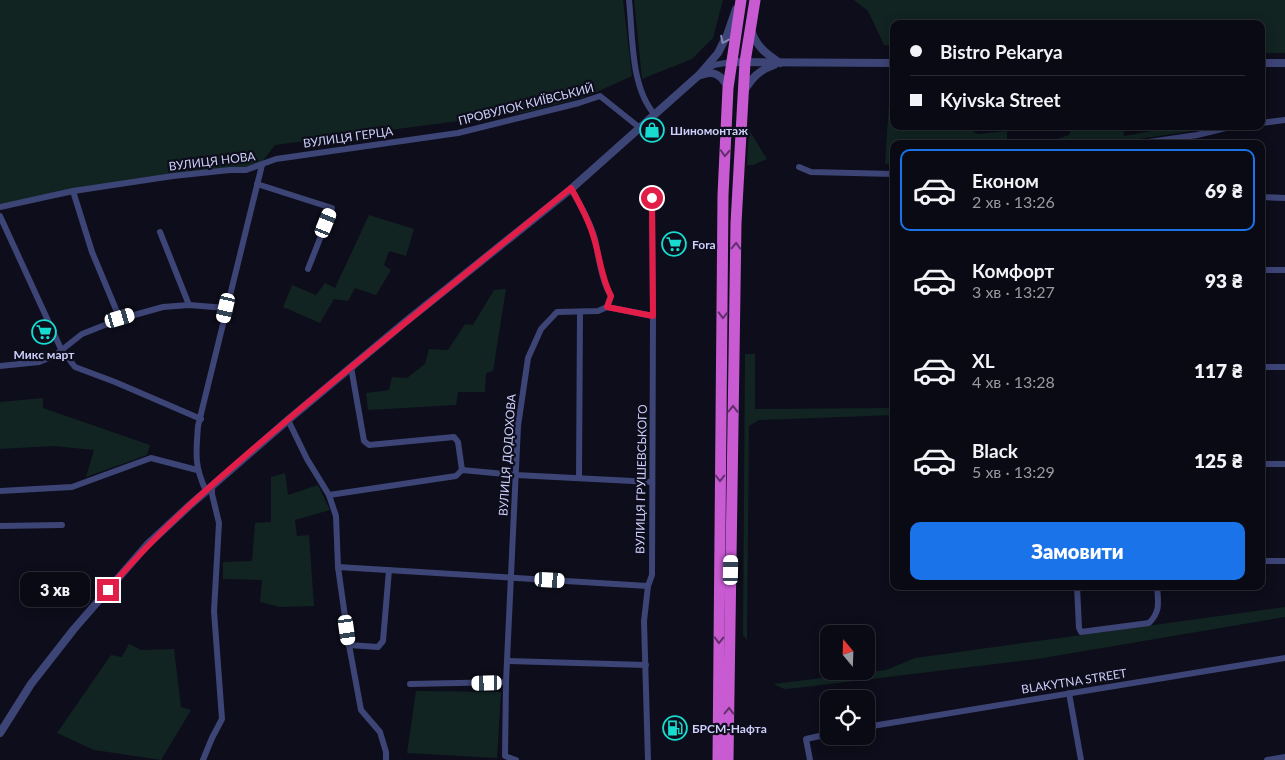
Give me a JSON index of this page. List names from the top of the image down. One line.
{"streets":{"street":["ПРОВУЛОК КИЇВСЬКИЙ","ВУЛИЦЯ ГЕРЦА","ВУЛИЦЯ НОВА","ВУЛИЦЯ ДОДОХОВА","ВУЛИЦЯ ГРУШЕВСЬКОГО","BLAKYTNA STREET"]},"crossings":[["ПРОВУЛОК КИЇВСЬКИЙ","ВУЛИЦЯ ГЕРЦА"],["ВУЛИЦЯ ГЕРЦА","ВУЛИЦЯ НОВА"]],"places":{"shop":["Шиномонтаж"],"supermarket":["Fora","Микс март"],"fuel station":["БРСМ-Нафта"]},"north":"top","page":{"banner":["Bistro Pekarya","Kyivska Street"],"list":[{"name":"Економ","note":"2 хв · 13:26","value":"69 ₴"},{"name":"Комфорт","note":"3 хв · 13:27","value":"93 ₴"},{"name":"XL","note":"4 хв · 13:28","value":"117 ₴"},{"name":"Black","note":"5 хв · 13:29","value":"125 ₴"}],"buttons":"Замовити","bubble":"3 хв"}}
